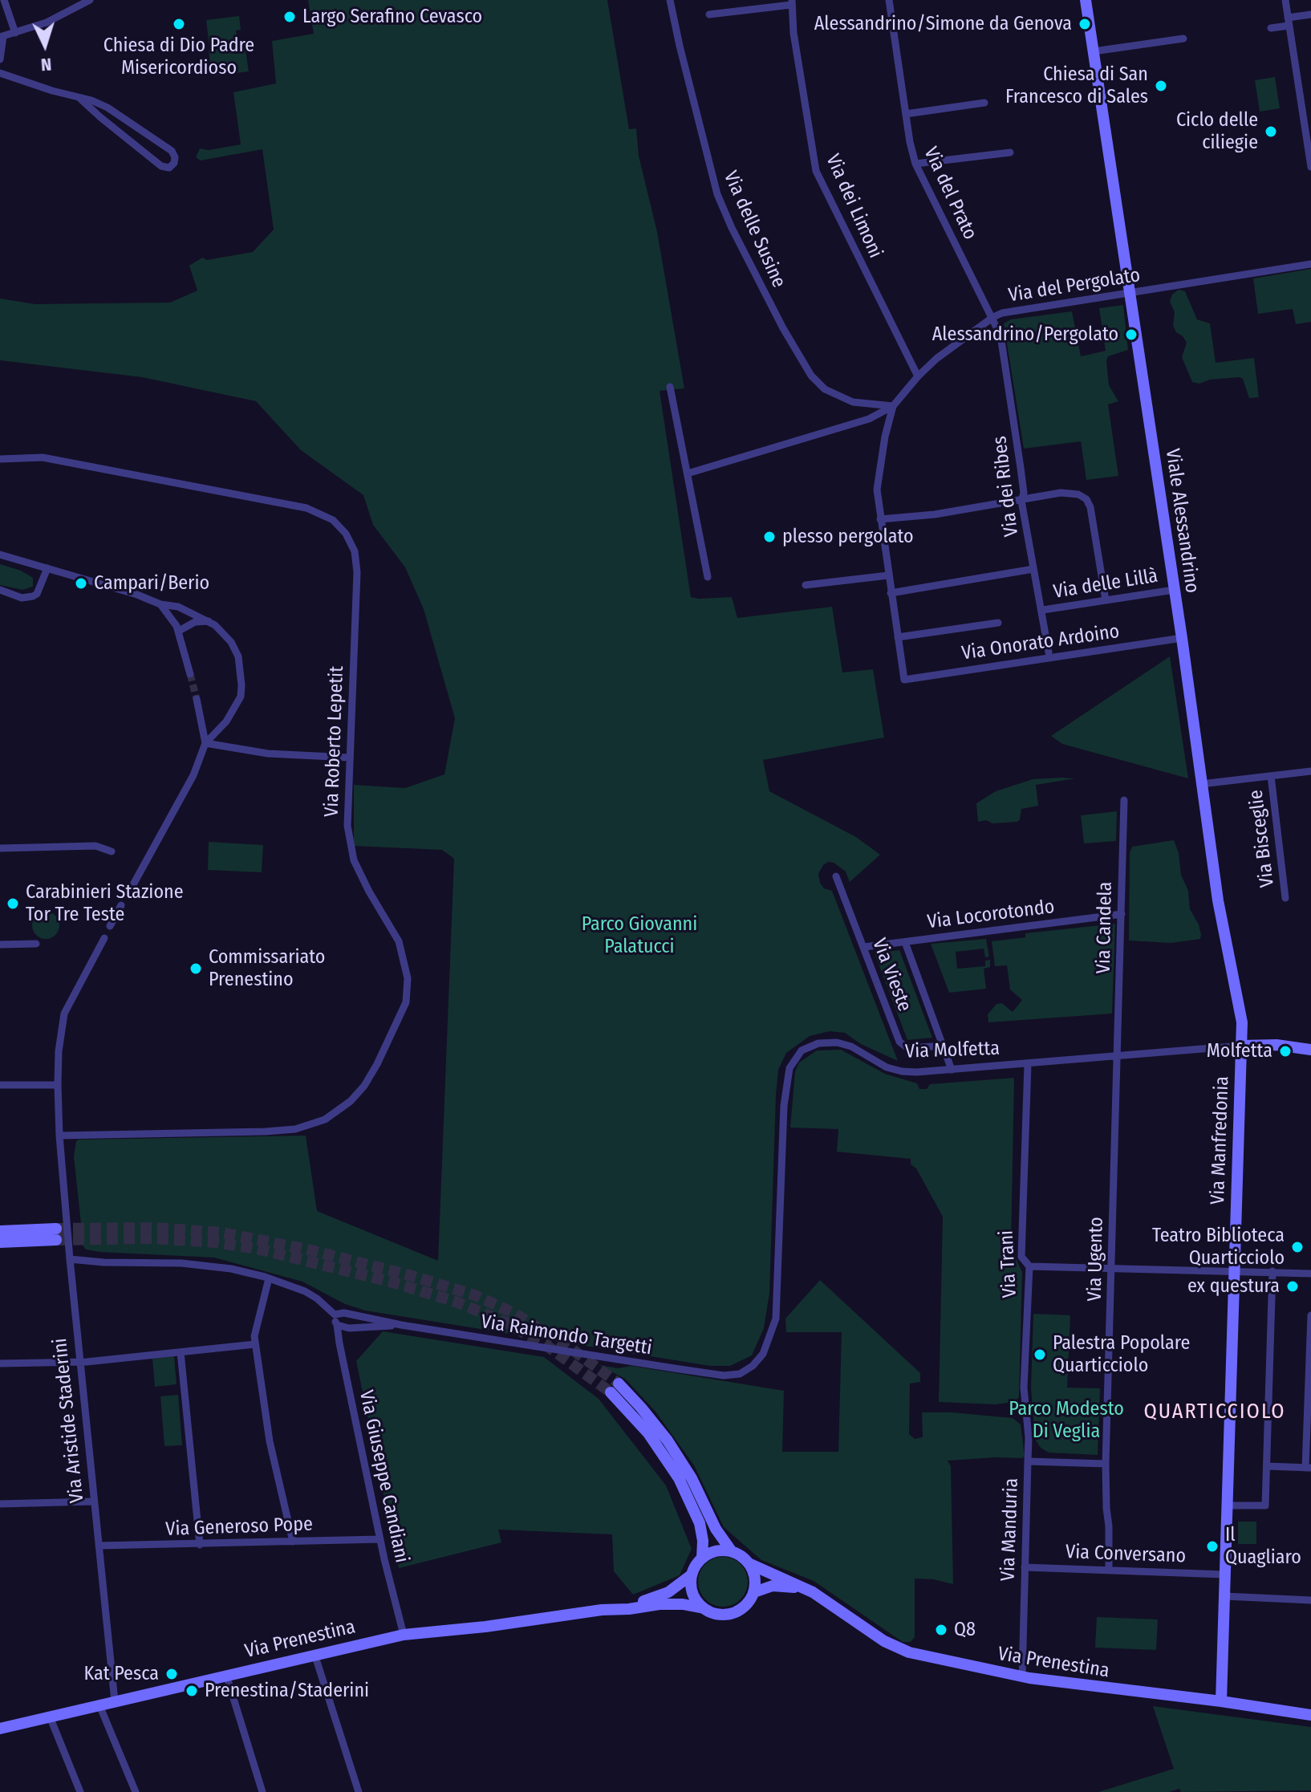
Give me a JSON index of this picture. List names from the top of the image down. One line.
{"streets":{"street":["Via del Prato","Via dei Limoni","Via delle Susine","Via del Pergolato","Via dei Ribes","Viale Alessandrino","Via delle Lillà","Via Onorato Ardoino","Via Roberto Lepetit","Via Bisceglie","Via Locorotondo","Via Candela","Via Vieste","Via Molfetta","Via Manfredonia","Via Ugento","Via Trani","Via Raimondo Targetti","Via Aristide Staderini","Via Giuseppe Candiani","Via Generoso Pope","Via Manduria","Via Conversano","Via Prenestina"]},"crossings":[["Via del Prato","Via del Pergolato"],["Via del Prato","Via dei Ribes"],["Via dei Limoni","Via del Pergolato"],["Via delle Susine","Via del Pergolato"],["Via del Pergolato","Via dei Ribes"],["Via del Pergolato","Viale Alessandrino"],["Via del Pergolato","Via Onorato Ardoino"],["Via dei Ribes","Via delle Lillà"],["Viale Alessandrino","Via delle Lillà"],["Viale Alessandrino","Via Onorato Ardoino"],["Viale Alessandrino","Via Molfetta"],["Viale Alessandrino","Via Manfredonia"],["Via Roberto Lepetit","Via Aristide Staderini"],["Via Locorotondo","Via Candela"],["Via Locorotondo","Via Vieste"],["Via Candela","Via Molfetta"],["Via Candela","Via Ugento"],["Via Molfetta","Via Manfredonia"],["Via Molfetta","Via Ugento"],["Via Molfetta","Via Trani"],["Via Molfetta","Via Raimondo Targetti"],["Via Manfredonia","Via Conversano"],["Via Ugento","Via Manduria"],["Via Ugento","Via Conversano"],["Via Trani","Via Manduria"],["Via Raimondo Targetti","Via Giuseppe Candiani"],["Via Aristide Staderini","Via Generoso Pope"],["Via Aristide Staderini","Via Prenestina"],["Via Giuseppe Candiani","Via Generoso Pope"],["Via Giuseppe Candiani","Via Prenestina"],["Via Manduria","Via Conversano"],["Via Manduria","Via Prenestina"]],"districts":["QUARTICCIOLO"],"parks":["Parco Giovanni Palatucci","Parco Modesto Di Veglia"],"places":["Largo Serafino Cevasco","Chiesa di Dio Padre Misericordioso","Alessandrino/Simone da Genova","Chiesa di San Francesco di Sales","Ciclo delle ciliegie","Alessandrino/Pergolato","plesso pergolato","Campari/Berio","Carabinieri Stazione Tor Tre Teste","Commissariato Prenestino","Molfetta","Teatro Biblioteca Quarticciolo","ex questura","Palestra Popolare Quarticciolo","Il Quagliaro","Q8","Kat Pesca","Prenestina/Staderini"],"north":"bottom"}
